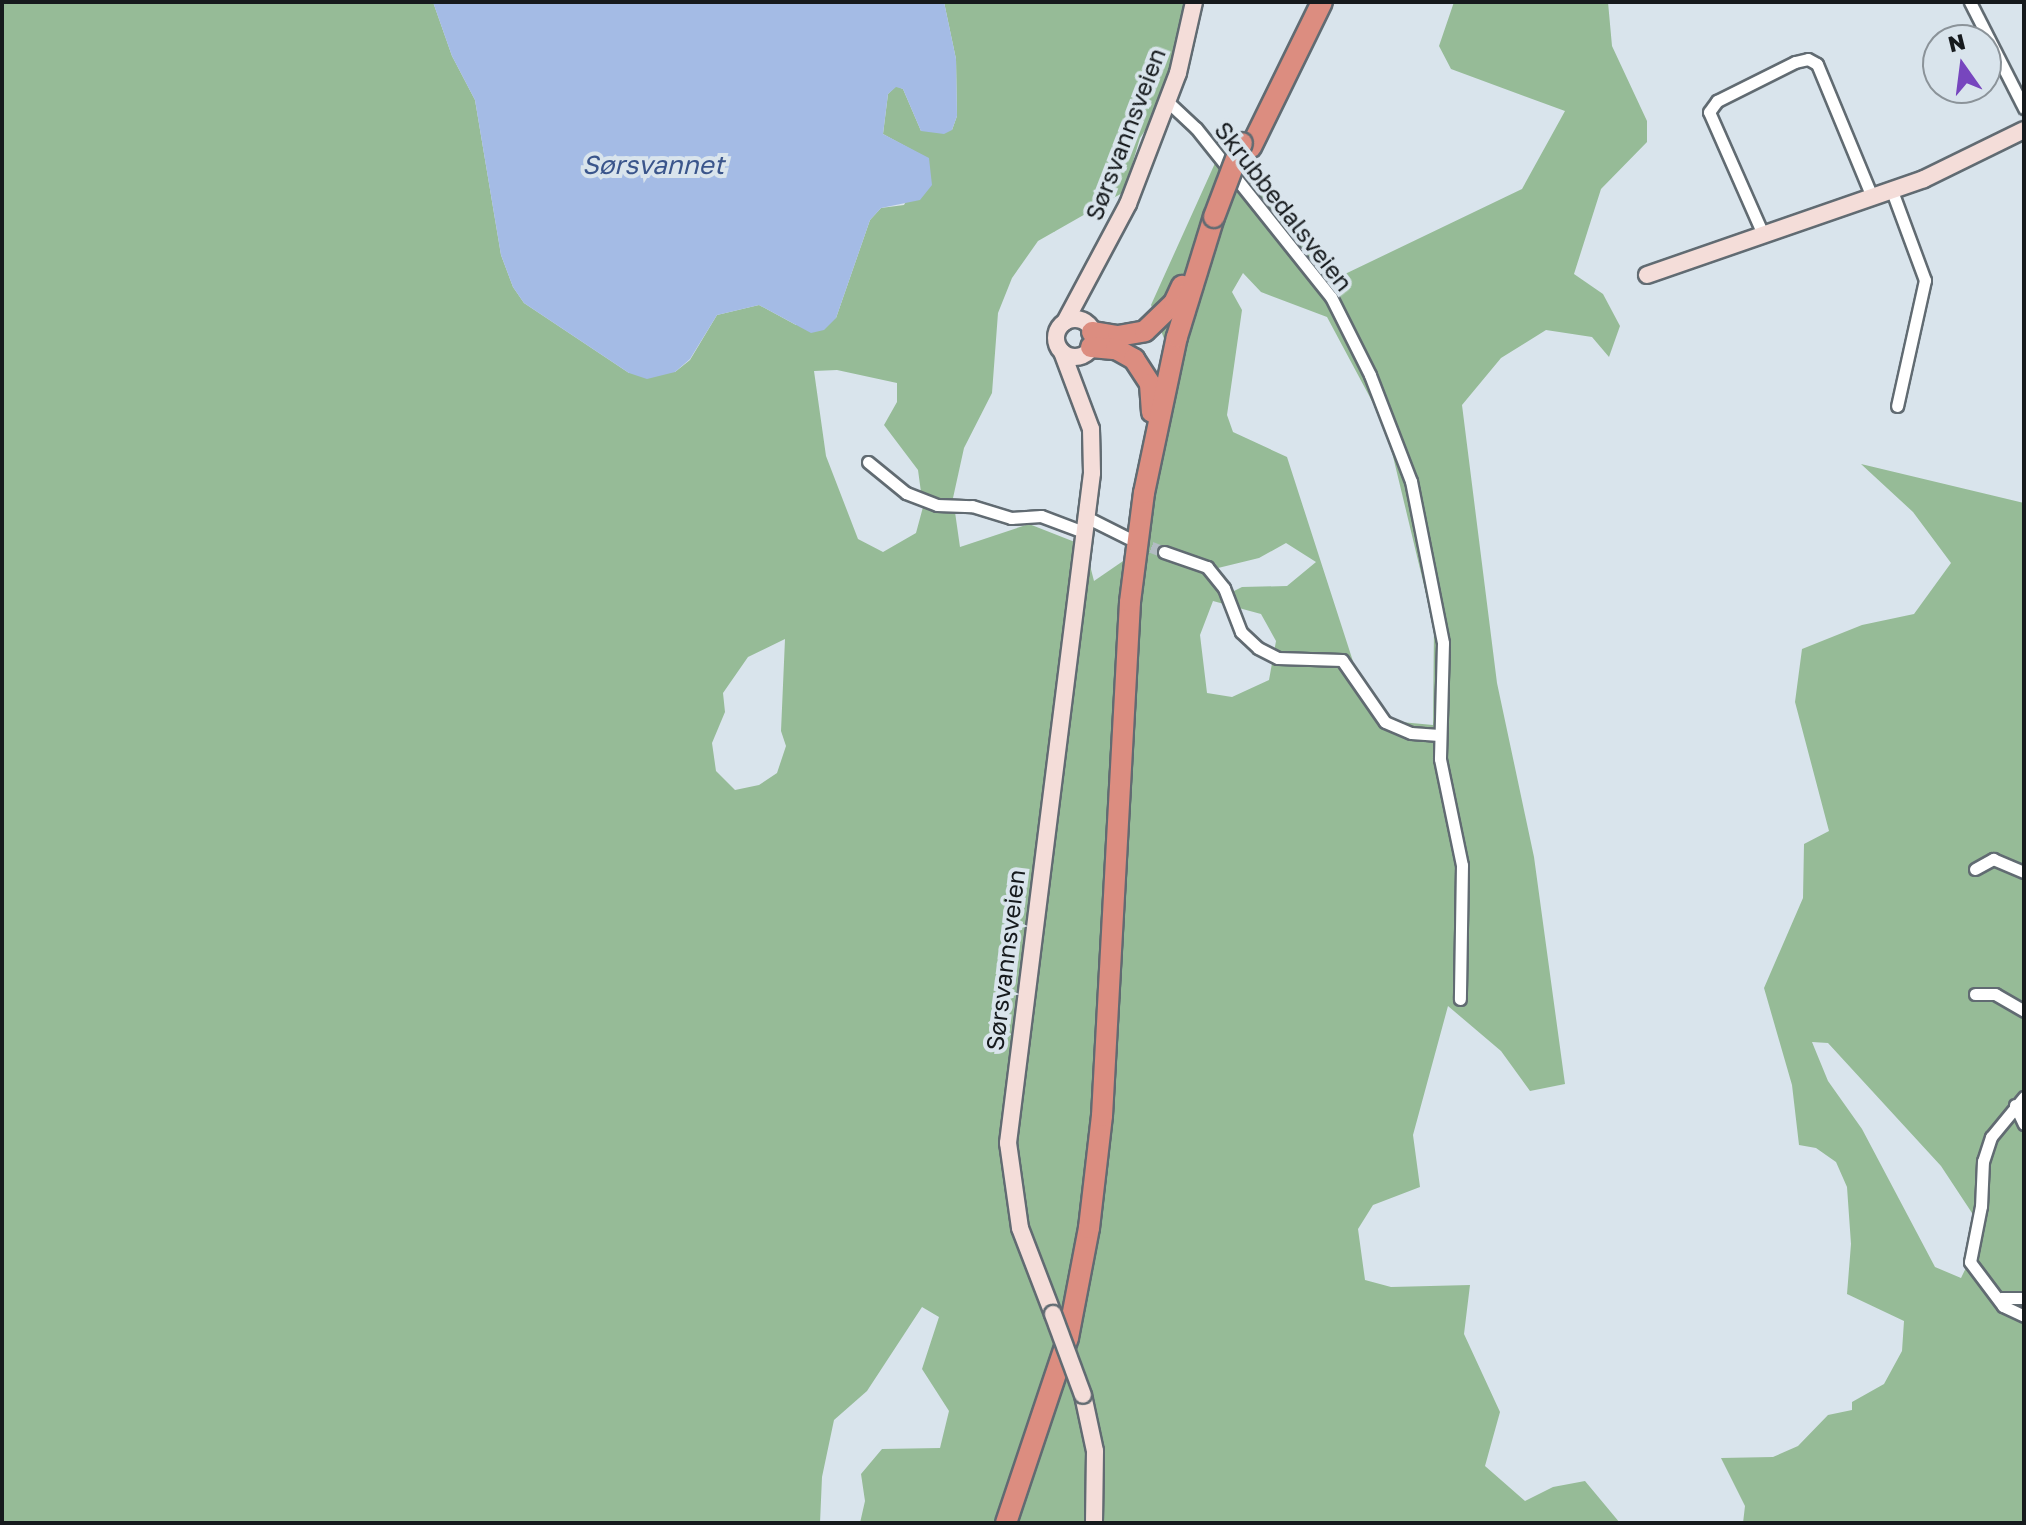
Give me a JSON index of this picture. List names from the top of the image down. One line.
{"streets":{"main road":["Sørsvannsveien"],"street":["Skrubbedalsveien"]},"crossings":[["Sørsvannsveien","Skrubbedalsveien"]],"water":["Sørsvannet"],"north":"top"}
